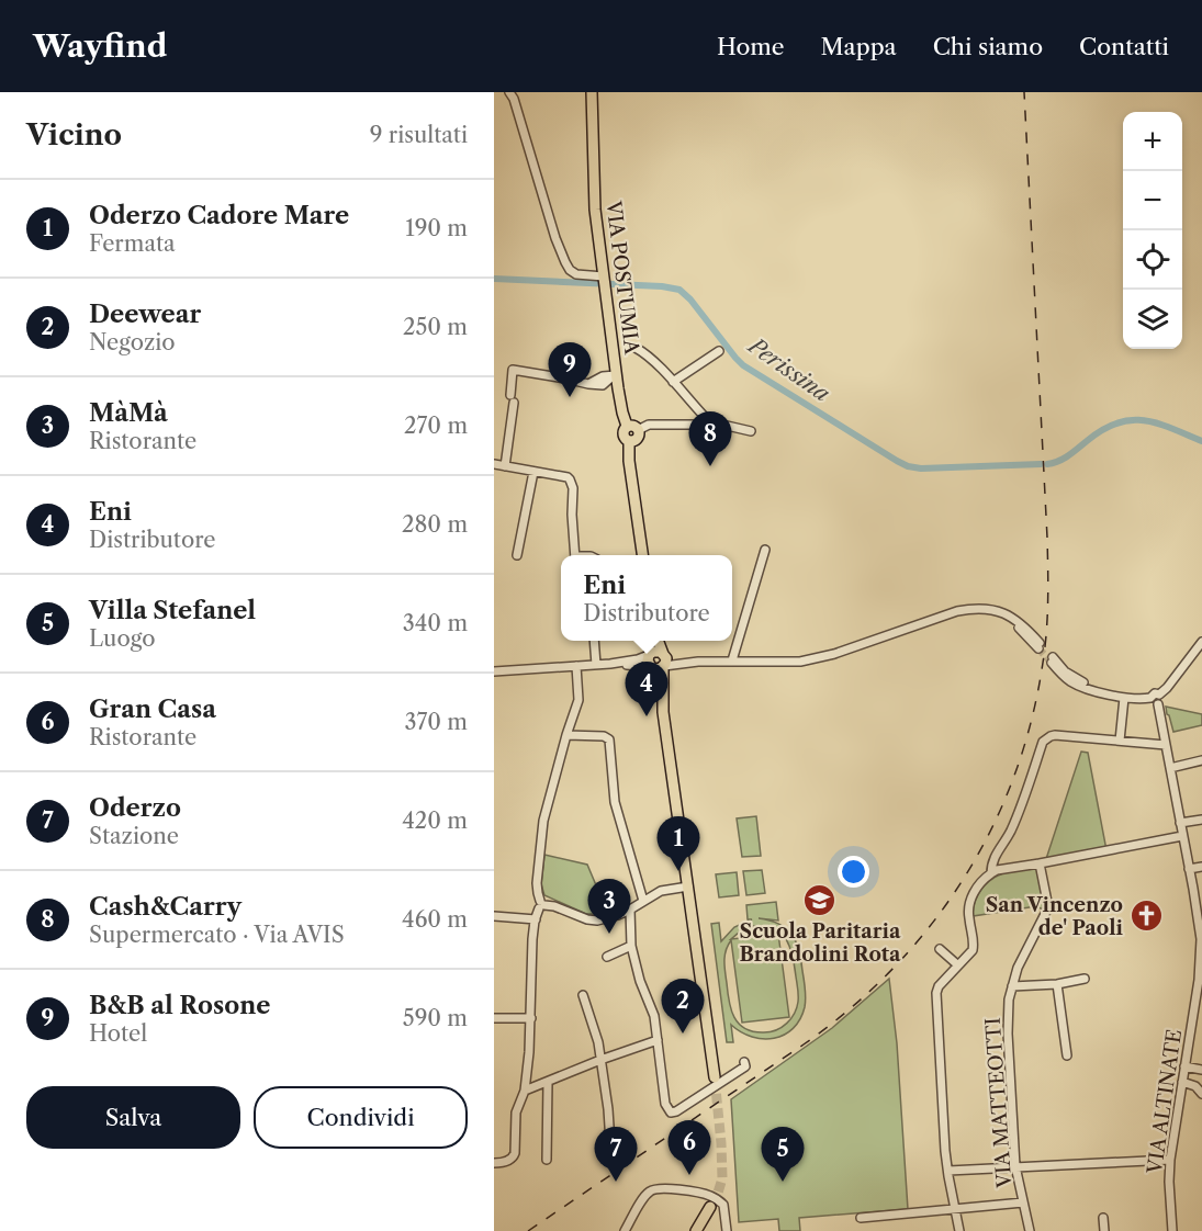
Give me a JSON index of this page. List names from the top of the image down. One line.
{"streets":{"main road":["VIA POSTUMIA"],"street":["VIA ALTINATE","VIA MATTEOTTI"]},"water":["Perissina"],"places":{"school or university":["Scuola Paritaria Brandolini Rota"],"church":["San Vincenzo de' Paoli"]},"page":{"header":"Wayfind","nav":["Home","Mappa","Chi siamo","Contatti"],"heading":["Vicino","9 risultati"],"map_buttons":["+","−"],"list":[{"mark":"1","name":"Oderzo Cadore Mare","note":"Fermata","value":"190 m"},{"mark":"2","name":"Deewear","note":"Negozio","value":"250 m"},{"mark":"3","name":"MàMà","note":"Ristorante","value":"270 m"},{"mark":"4","name":"Eni","note":"Distributore","value":"280 m"},{"mark":"5","name":"Villa Stefanel","note":"Luogo","value":"340 m"},{"mark":"6","name":"Gran Casa","note":"Ristorante","value":"370 m"},{"mark":"7","name":"Oderzo","note":"Stazione","value":"420 m"},{"mark":"8","name":"Cash&Carry","note":"Supermercato · Via AVIS","value":"460 m"},{"mark":"9","name":"B&B al Rosone","note":"Hotel","value":"590 m"}],"pins":["9","8","4","1","3","2","6","5","7"],"popup":["Eni","Distributore"],"buttons":["Salva","Condividi"]}}
